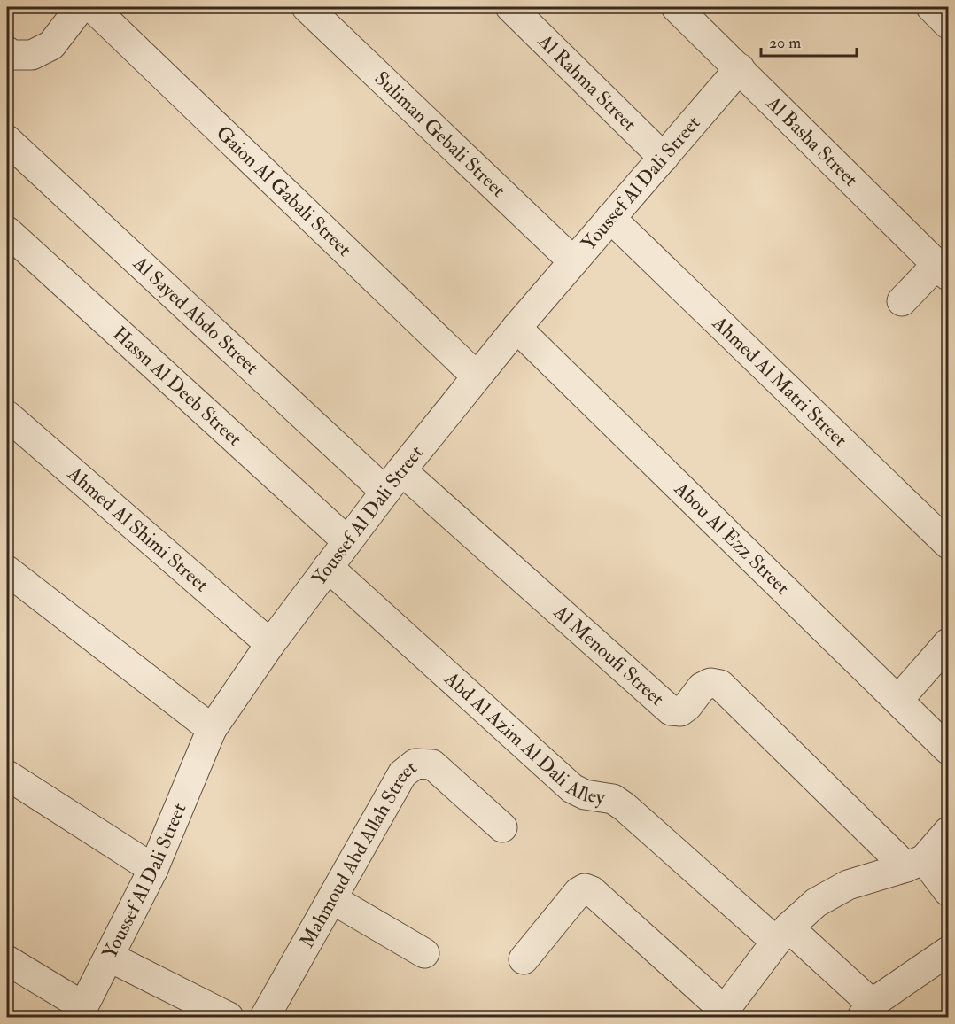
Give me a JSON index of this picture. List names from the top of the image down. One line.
{"streets":{"street":["Al Rahma Street","Suliman Gebali Street","Al Basha Street","Youssef Al Dali Street","Gaion Al Gabali Street","Al Sayed Abdo Street","Ahmed Al Matri Street","Hassn Al Deeb Street","Ahmed Al Shimi Street","Abou Al Ezz Street","Al Menoufi Street","Abd Al Azim Al Dali Alley","Mahmoud Abd Allah Street"]},"crossings":[["Al Rahma Street","Youssef Al Dali Street"],["Suliman Gebali Street","Youssef Al Dali Street"],["Al Basha Street","Youssef Al Dali Street"],["Youssef Al Dali Street","Gaion Al Gabali Street"],["Youssef Al Dali Street","Al Sayed Abdo Street"],["Youssef Al Dali Street","Ahmed Al Matri Street"],["Youssef Al Dali Street","Hassn Al Deeb Street"],["Youssef Al Dali Street","Ahmed Al Shimi Street"],["Youssef Al Dali Street","Abou Al Ezz Street"],["Youssef Al Dali Street","Al Menoufi Street"],["Youssef Al Dali Street","Abd Al Azim Al Dali Alley"],["Al Sayed Abdo Street","Al Menoufi Street"]],"scale_bar":"20 m"}
